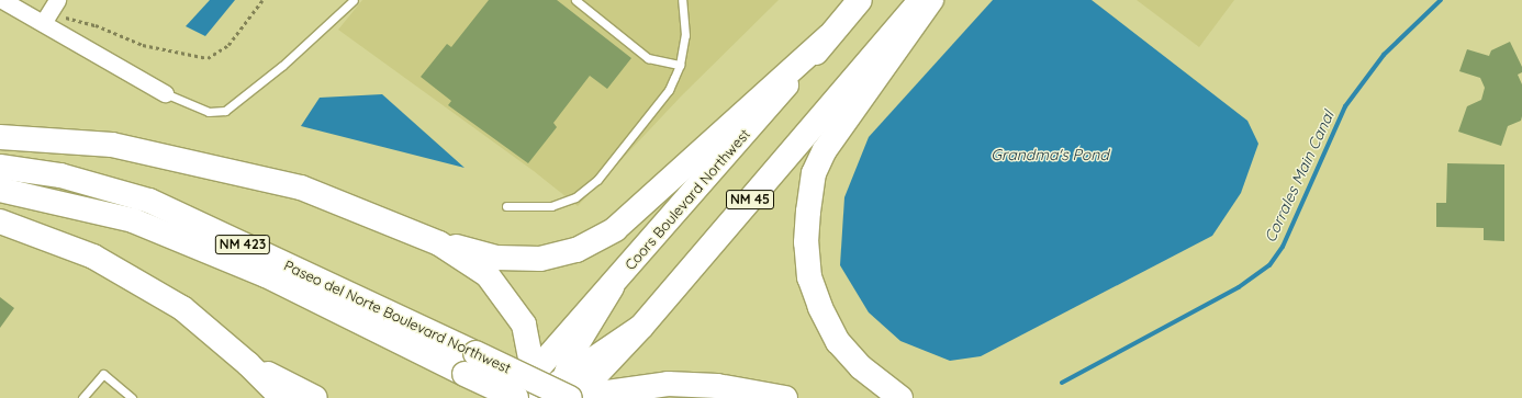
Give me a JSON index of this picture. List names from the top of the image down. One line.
{"streets":{"main road":["Coors Boulevard Northwest","NM 45","NM 423","Paseo del Norte Boulevard Northwest"]},"crossings":[["NM 45","Paseo del Norte Boulevard Northwest"]],"water":["Grandma's Pond","Corrales Main Canal"]}
